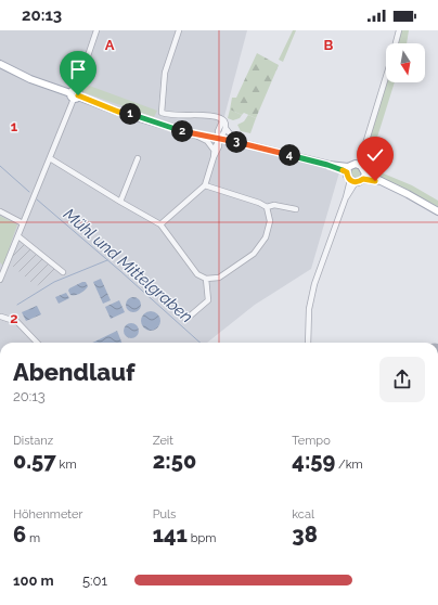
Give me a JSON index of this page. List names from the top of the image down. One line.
{"water":["Mühl und Mittelgraben"],"north":"bottom","page":{"status":"20:13","pins":["1","2","3","4"],"heading":["Abendlauf","20:13"],"stats":[["Distanz","0.57 km"],["Zeit","2:50"],["Tempo","4:59 /km"],["Höhenmeter","6 m"],["Puls","141 bpm"],["kcal","38"]],"list":[{"name":"100 m","note":"5:01"}]},"grid":{"columns":["A","B"],"rows":["1","2"]}}
